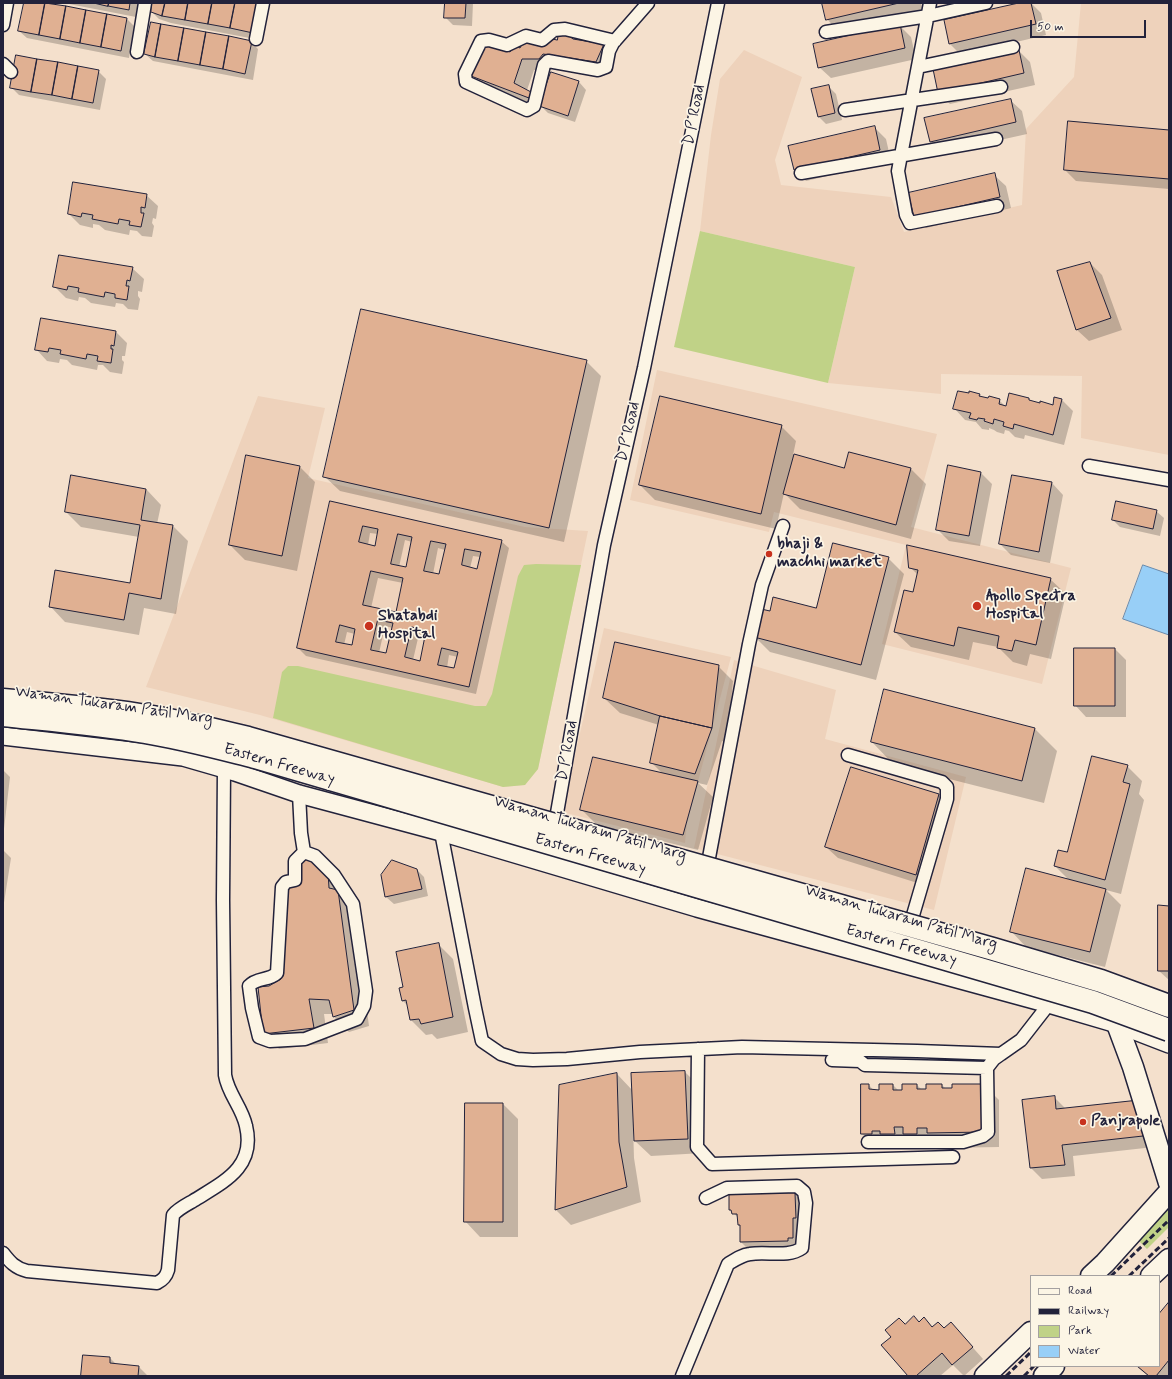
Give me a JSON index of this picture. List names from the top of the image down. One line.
{"streets":{"highway":["Eastern Freeway"],"main road":["Waman Tukaram Patil Marg"],"street":["D P Road"]},"crossings":[["D P Road","Waman Tukaram Patil Marg"]],"places":["bhaji & machhi market","Apollo Spectra Hospital","Shatabdi Hospital","Panjrapole"],"legend":["Road","Railway","Park","Water"],"scale_bar":"50 m"}
